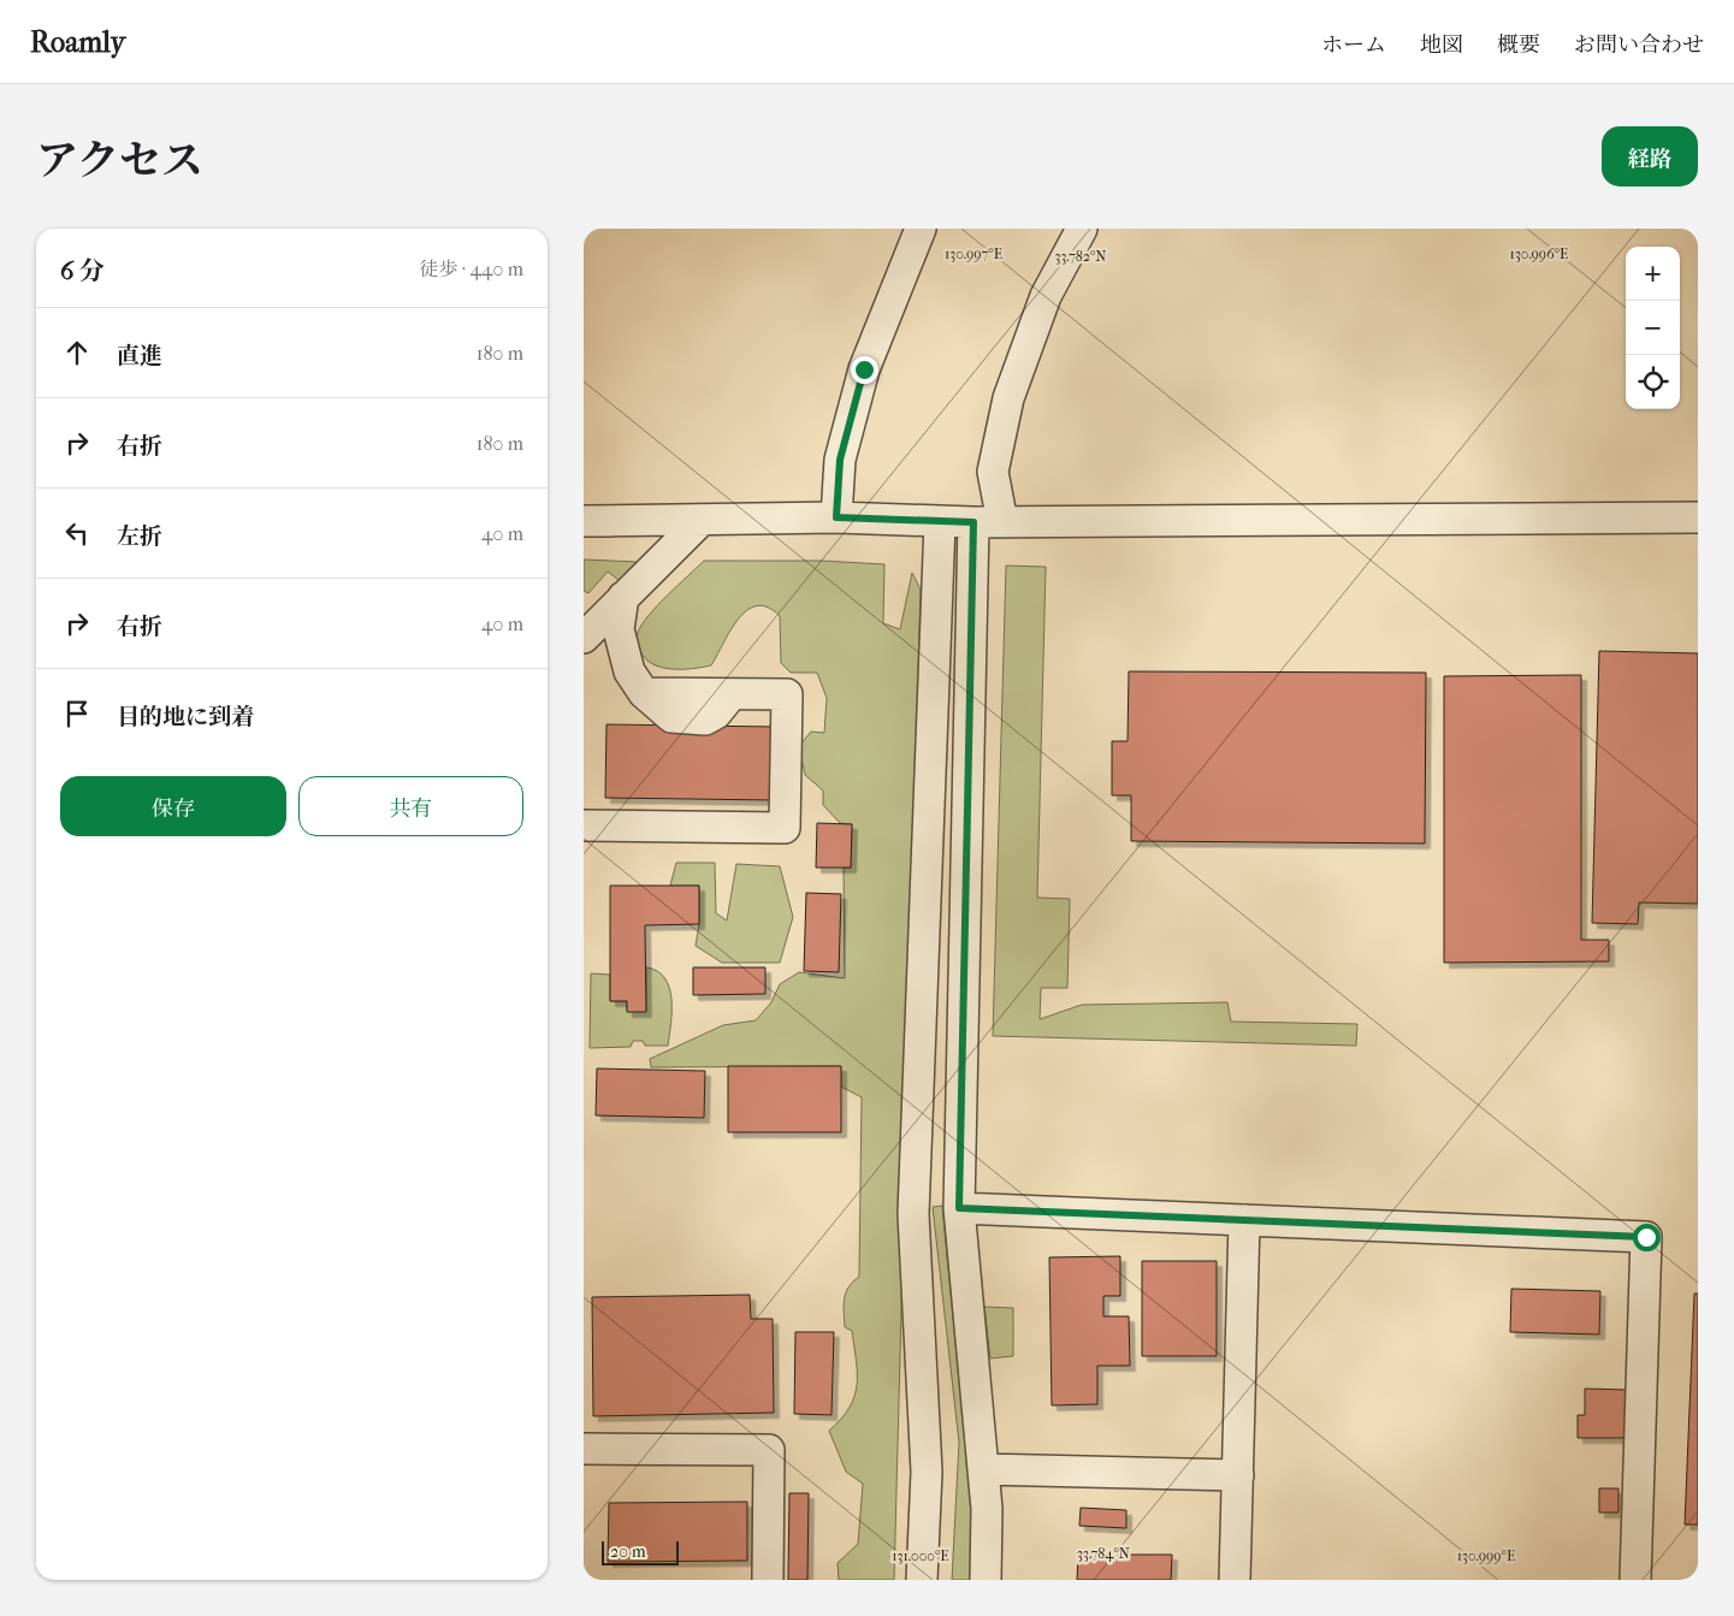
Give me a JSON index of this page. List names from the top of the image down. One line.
{"scale_bar":"20 m","page":{"header":"Roamly","nav":["ホーム","地図","概要","お問い合わせ"],"title":"アクセス","buttons":["経路",["保存","共有"]],"heading":["6 分","徒歩 · 440 m"],"map_buttons":["+","−"],"list":[["直進","180 m"],["右折","180 m"],["左折","40 m"],["右折","40 m"],"目的地に到着"],"scale":"20 m"},"coordinates":["130.996°E","130.997°E","33.782°N","33.784°N","131.000°E","130.999°E"]}
